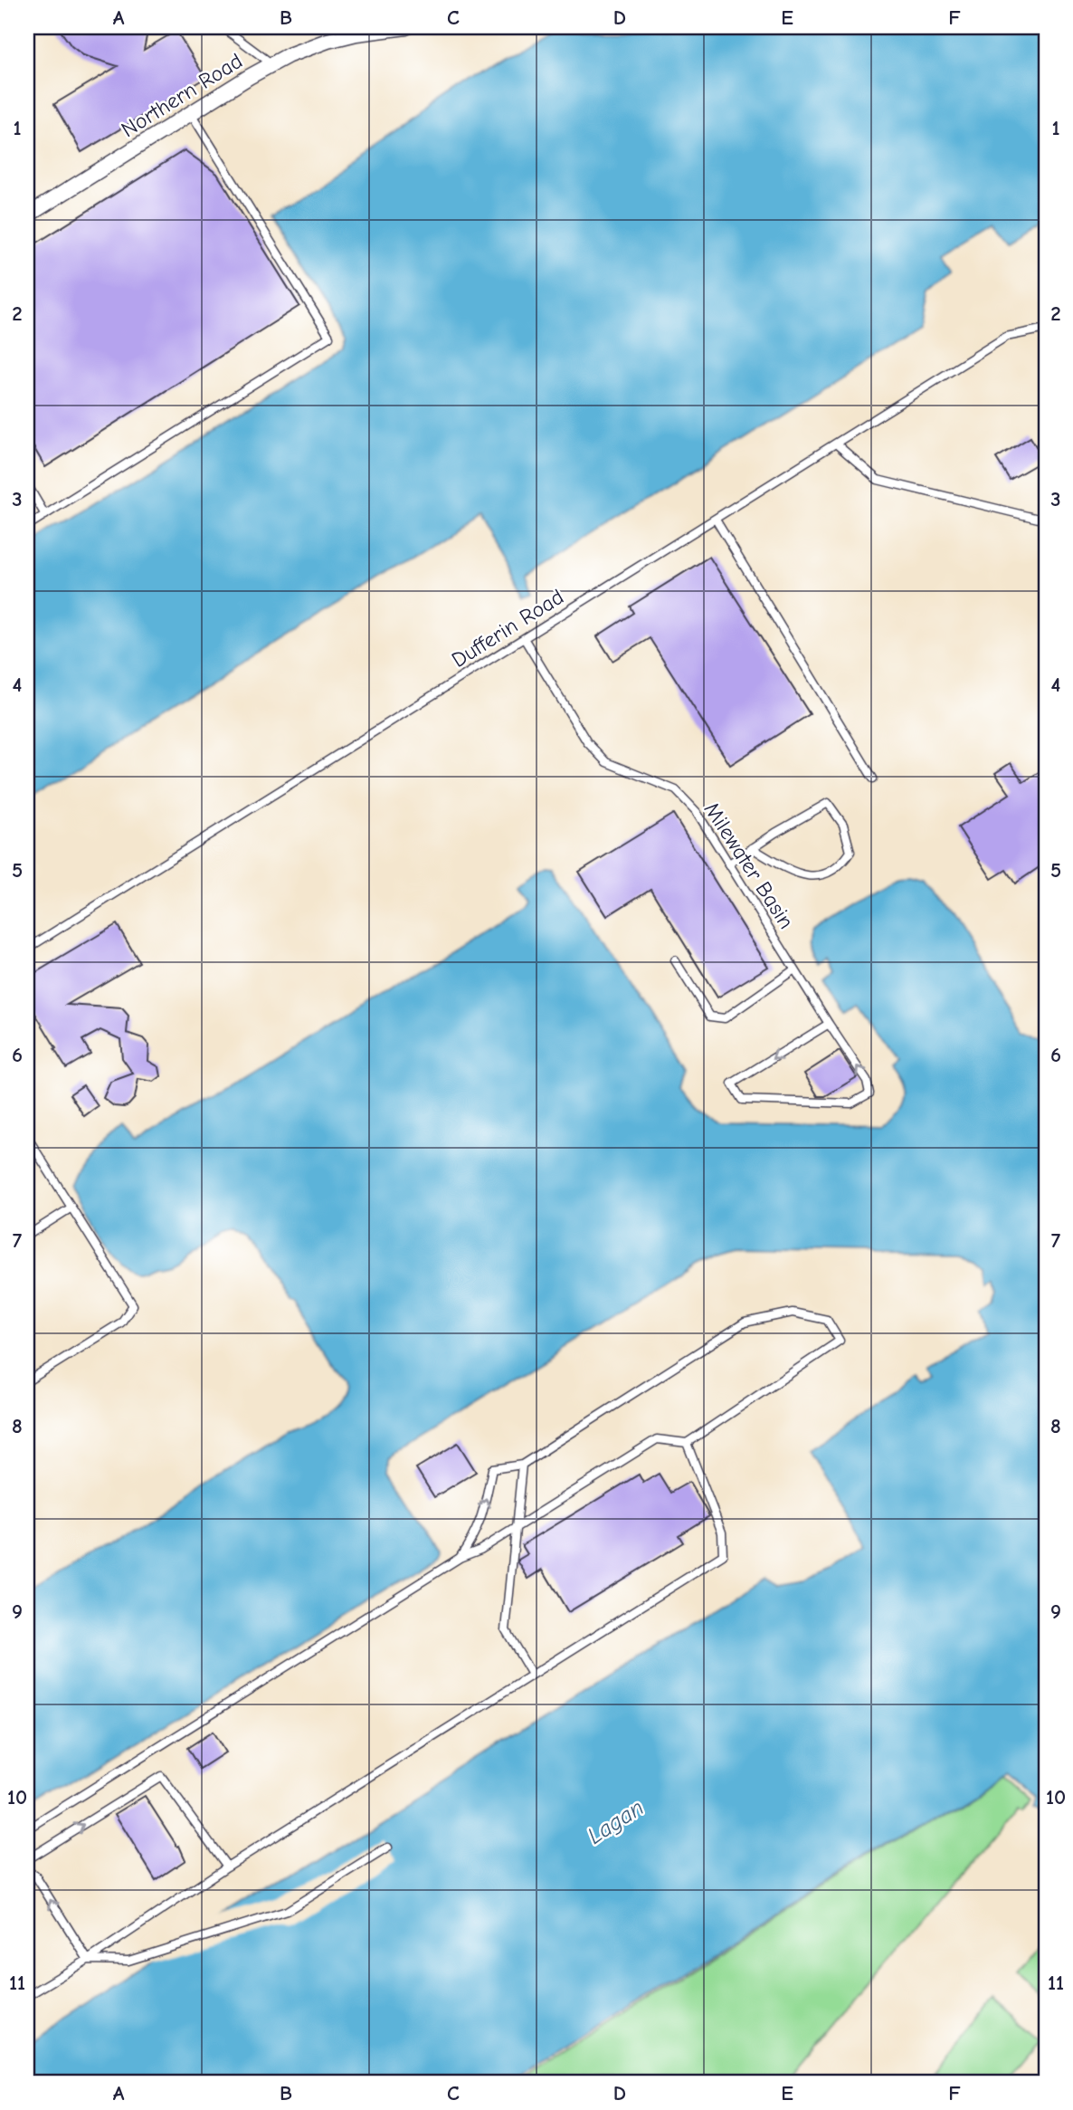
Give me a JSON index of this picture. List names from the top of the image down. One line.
{"streets":{"street":["Northern Road"],"lane":["Dufferin Road","Milewater Basin"]},"crossings":[["Dufferin Road","Milewater Basin"]],"water":["Lagan"],"grid":{"columns":["A","B","C","D","E","F"],"rows":["1","2","3","4","5","6","7","8","9","10","11"]}}
